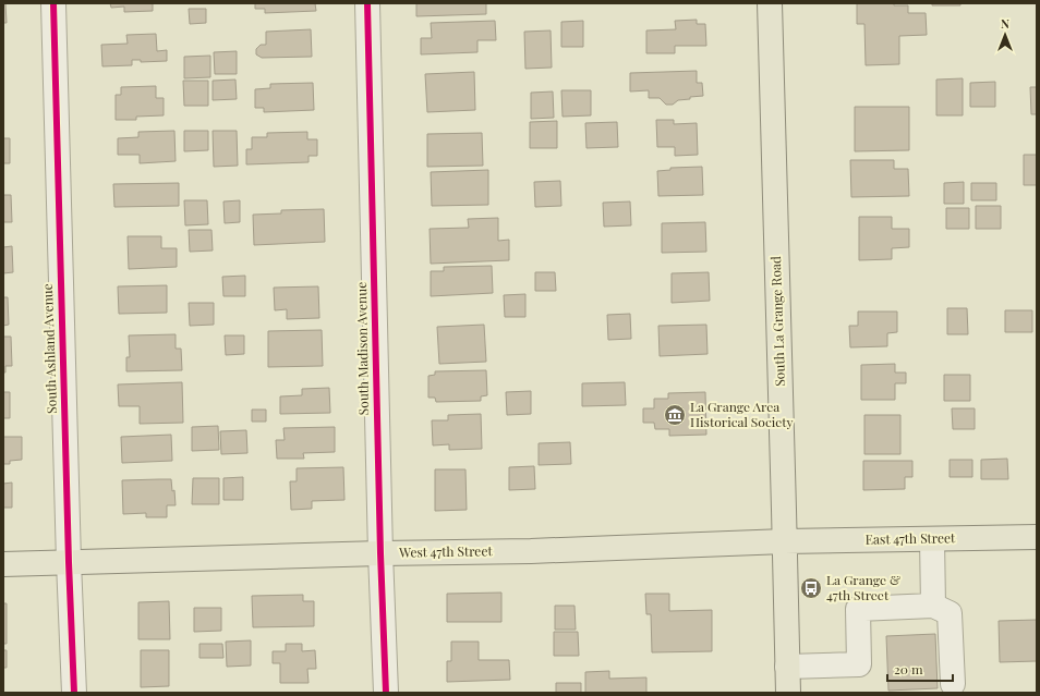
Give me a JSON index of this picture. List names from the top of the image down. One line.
{"streets":{"main road":["South La Grange Road","East 47th Street","West 47th Street"],"street":["South Ashland Avenue","South Madison Avenue"]},"crossings":[["South La Grange Road","East 47th Street"],["South La Grange Road","West 47th Street"],["South Ashland Avenue","West 47th Street"],["South Madison Avenue","West 47th Street"],["East 47th Street","West 47th Street"]],"places":{"museum":["La Grange Area Historical Society"],"bus stop":["La Grange & 47th Street"]},"scale_bar":"20 m","north":"top"}
